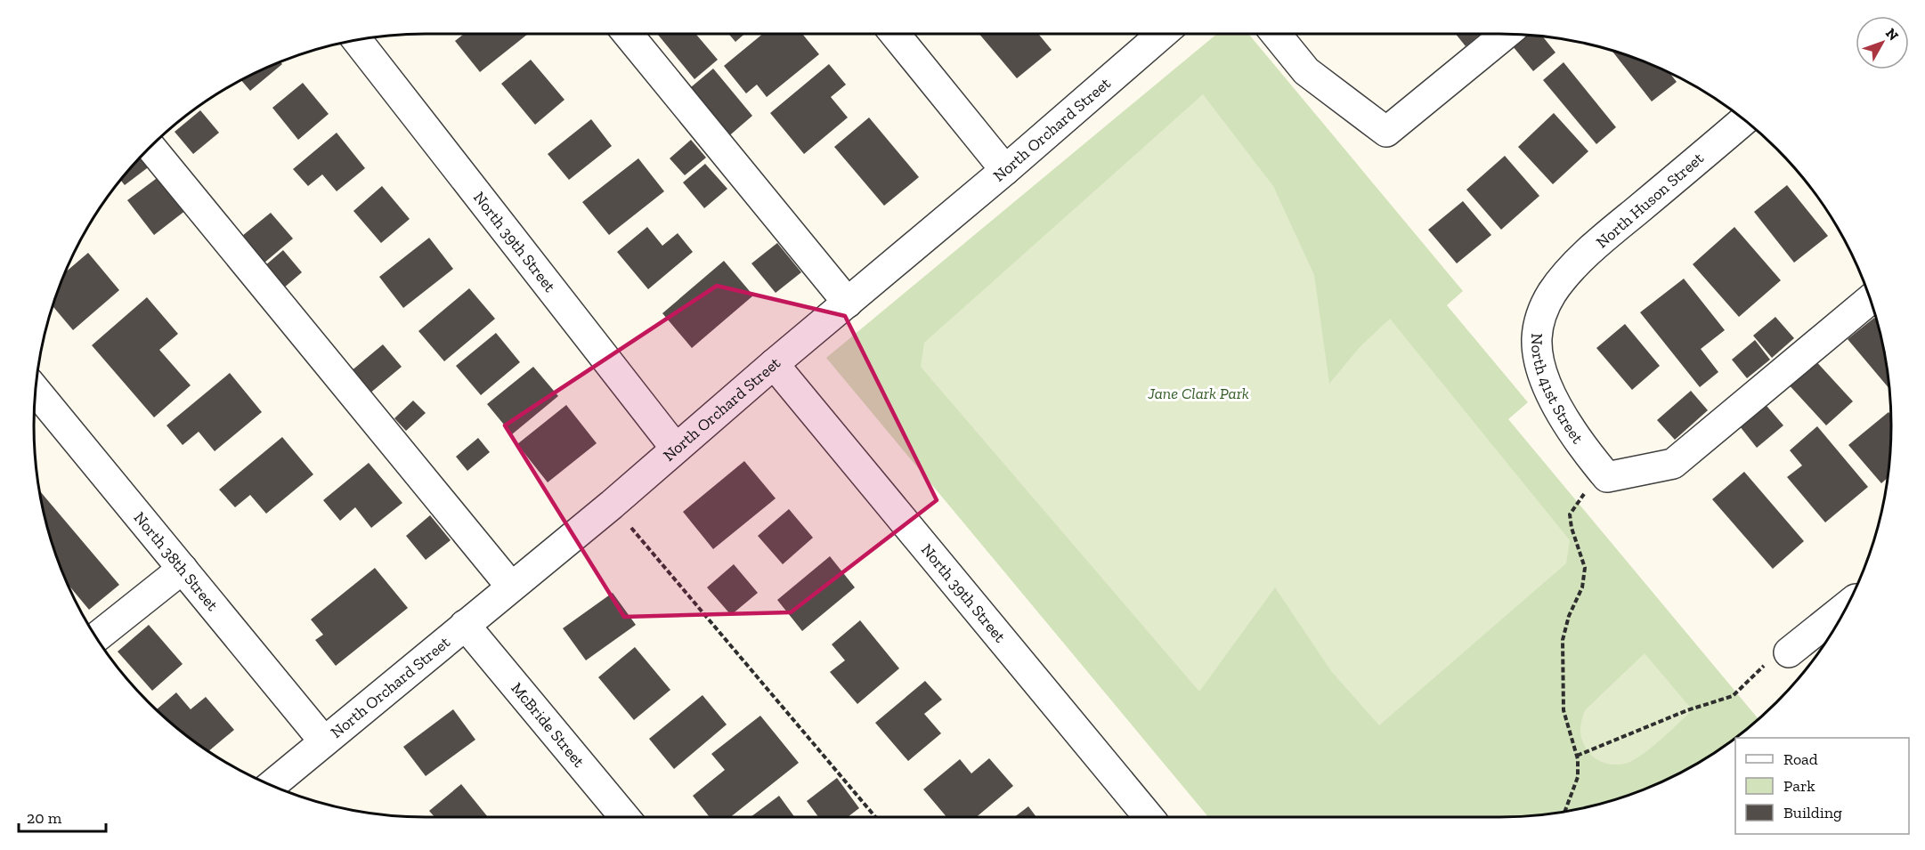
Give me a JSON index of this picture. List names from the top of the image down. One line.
{"streets":{"street":["North Orchard Street","North Huson Street","North 39th Street","North 41st Street","North 38th Street","McBride Street"]},"crossings":[["North Orchard Street","North 39th Street"],["North Orchard Street","North 38th Street"],["North Orchard Street","McBride Street"],["North Huson Street","North 41st Street"]],"parks":["Jane Clark Park"],"legend":["Road","Park","Building"],"scale_bar":"20 m","north":"top right"}
